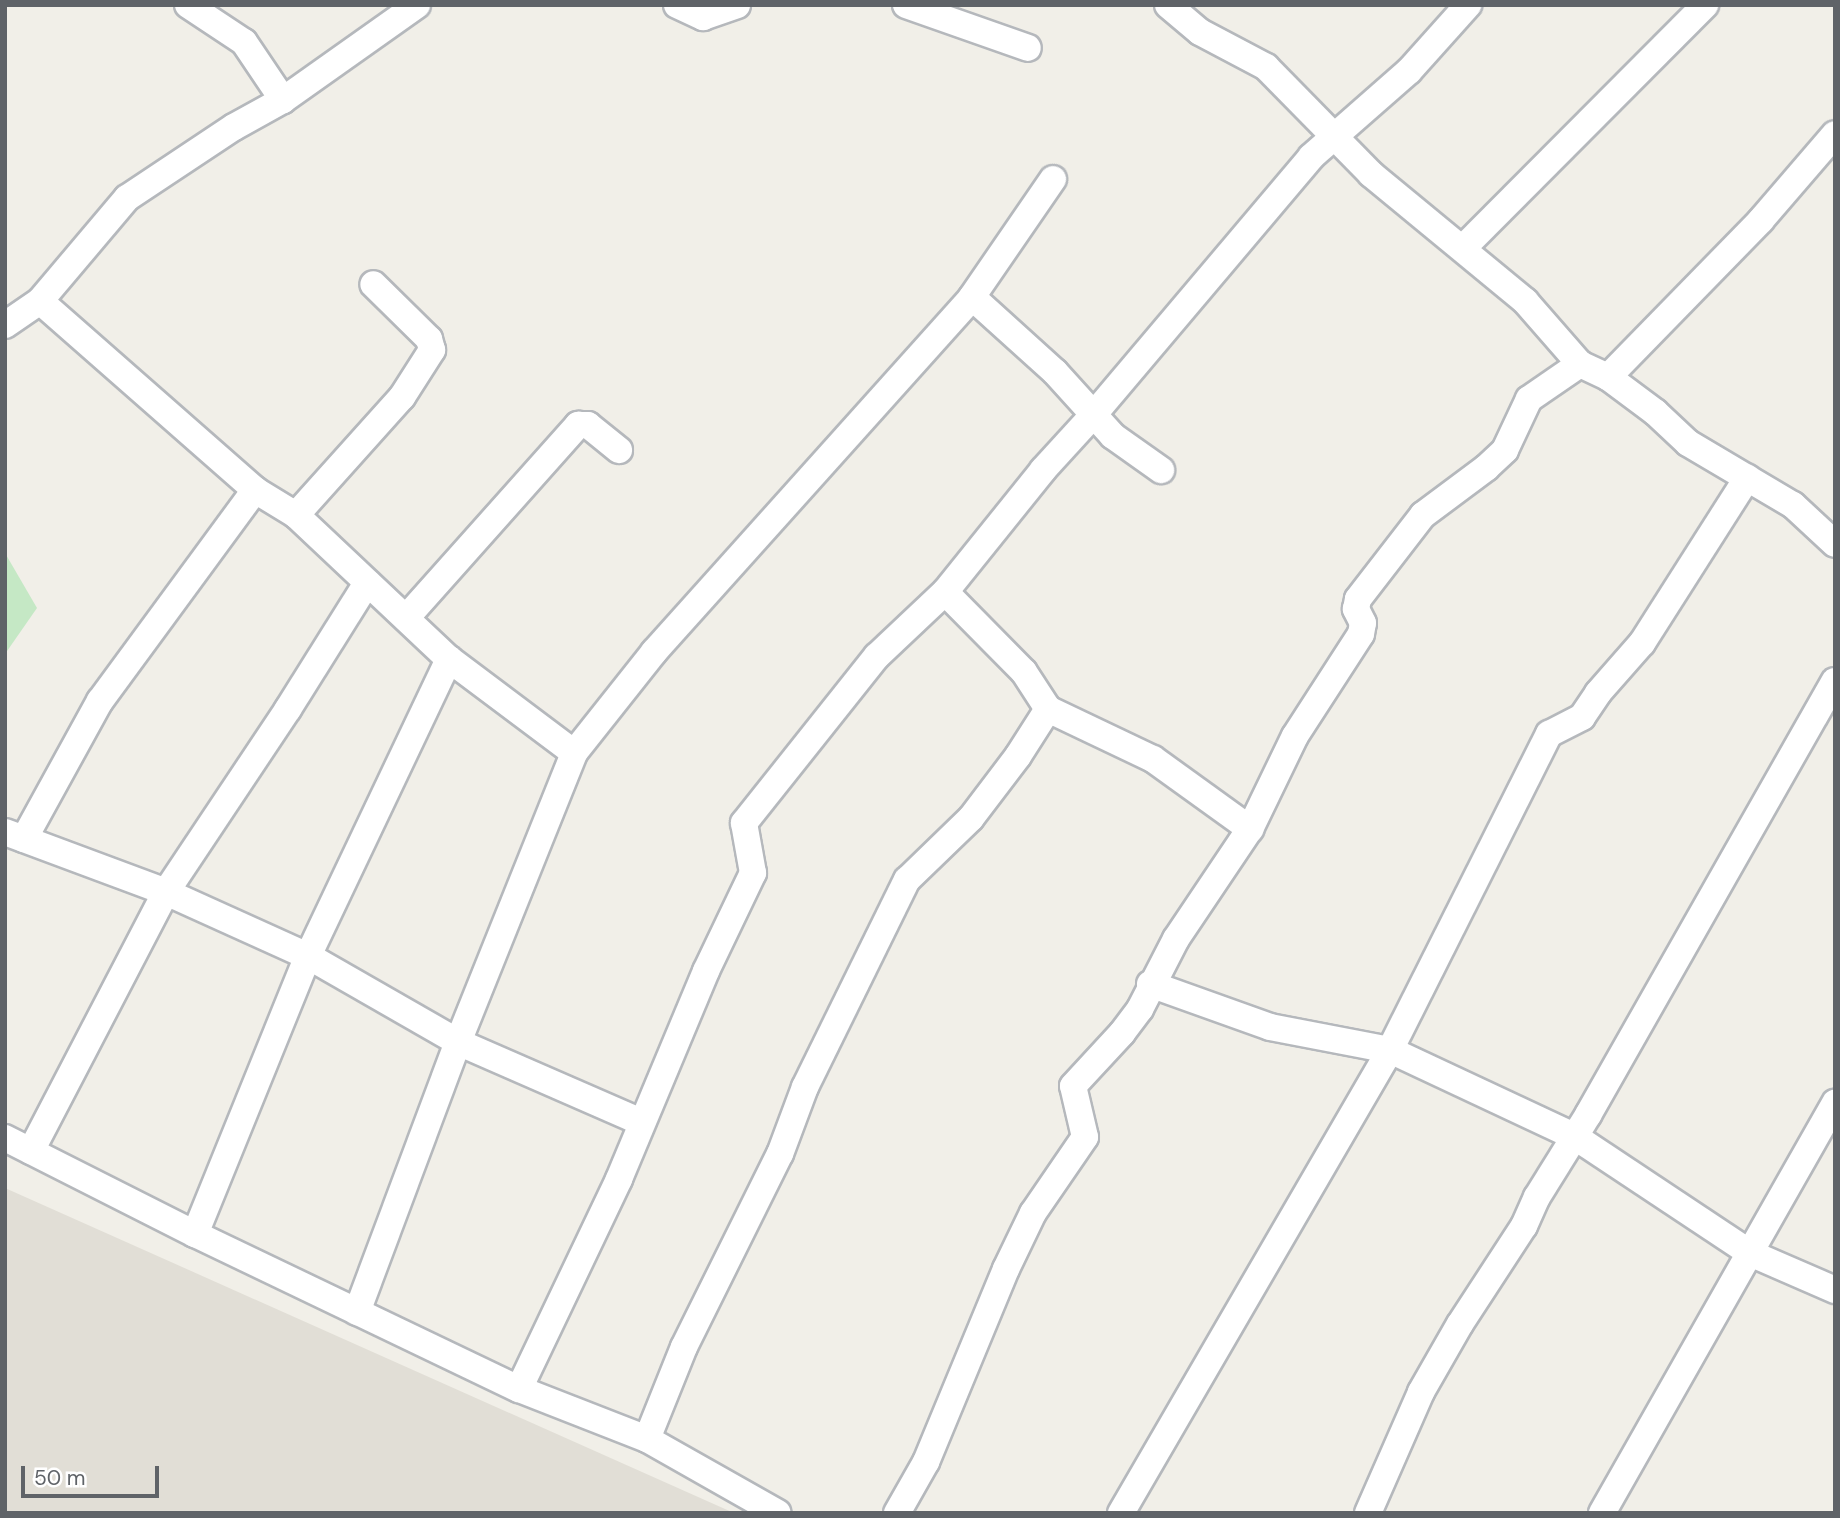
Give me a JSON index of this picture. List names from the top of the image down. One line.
{"scale_bar":"50 m"}
